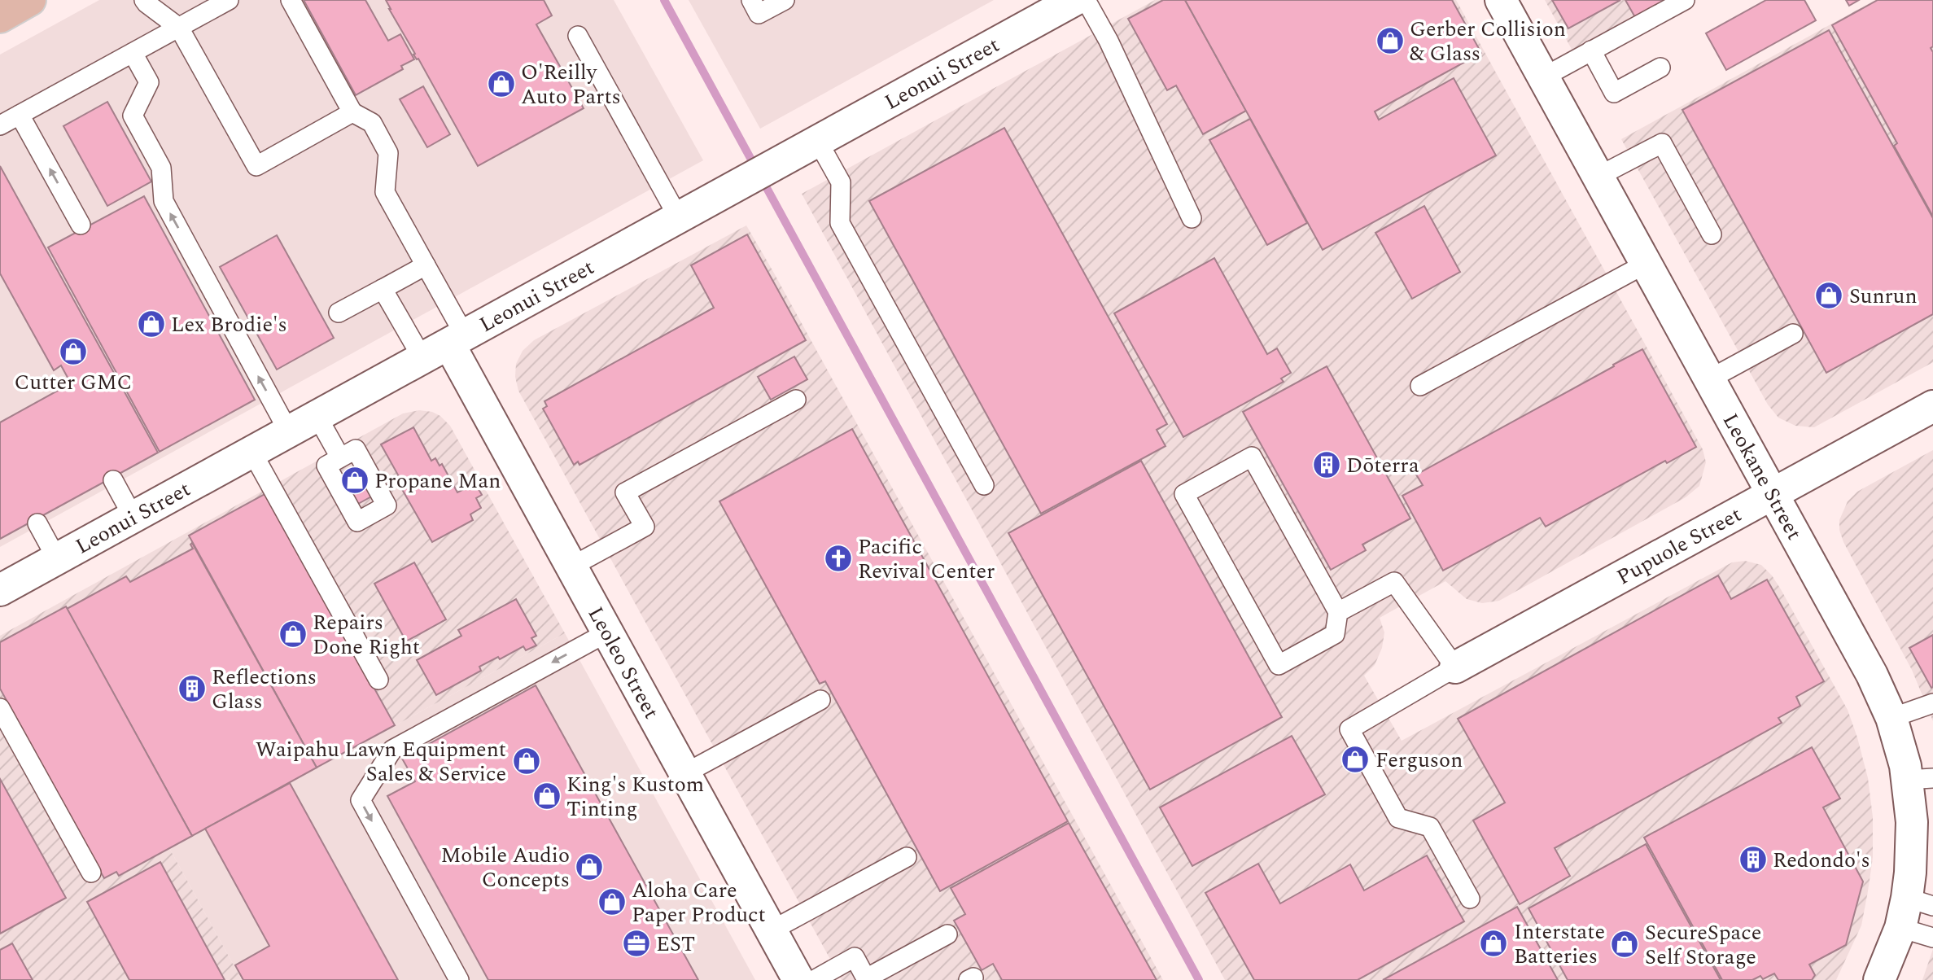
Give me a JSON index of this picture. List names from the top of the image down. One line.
{"streets":{"street":["Leonui Street","Leokane Street","Pupuole Street","Leoleo Street"]},"crossings":[["Leonui Street","Leoleo Street"],["Leokane Street","Pupuole Street"]],"places":{"shop":["Gerber Collision & Glass","O'Reilly Auto Parts","Sunrun","Lex Brodie's","Cutter GMC","Propane Man","Repairs Done Right","Ferguson","Waipahu Lawn Equipment Sales & Service","King's Kustom Tinting","Mobile Audio Concepts","Aloha Care Paper Product","Interstate Batteries","SecureSpace Self Storage"],"building":["Dōterra","Reflections Glass","Redondo's"],"church":["Pacific Revival Center"],"office":["EST"]}}
